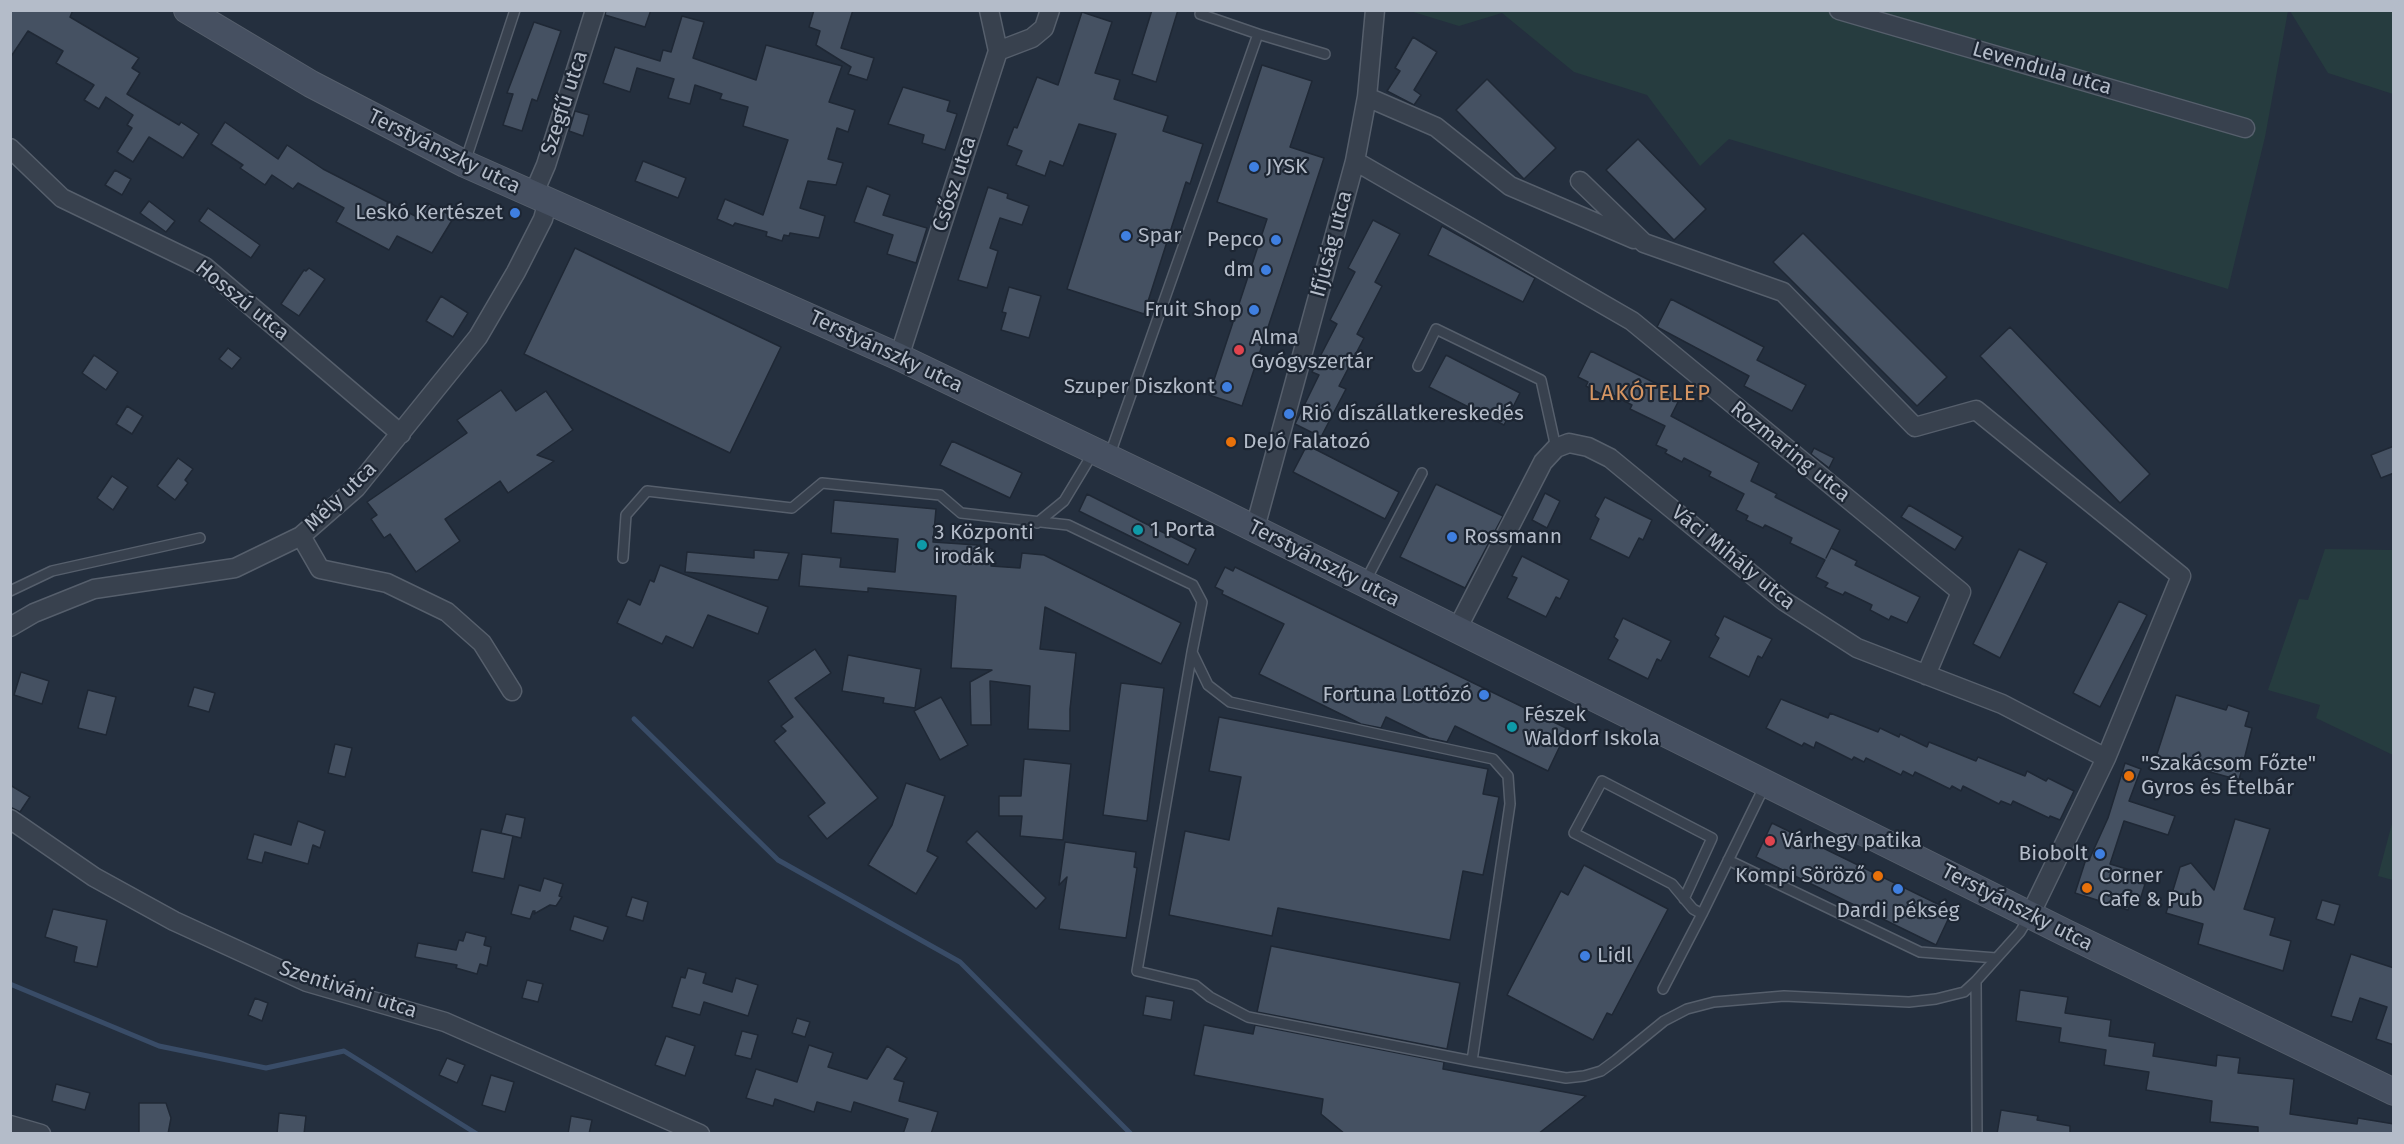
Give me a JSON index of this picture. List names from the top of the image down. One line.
{"streets":{"main road":["Terstyánszky utca"],"street":["Levendula utca","Szegfű utca","Csősz utca","Ifjúság utca","Hosszú utca","Rozmaring utca","Mély utca","Váci Mihály utca","Szentiváni utca"]},"crossings":[["Szegfű utca","Terstyánszky utca"],["Szegfű utca","Mély utca"],["Terstyánszky utca","Csősz utca"],["Terstyánszky utca","Ifjúság utca"],["Terstyánszky utca","Mély utca"],["Ifjúság utca","Rozmaring utca"],["Hosszú utca","Mély utca"],["Rozmaring utca","Váci Mihály utca"]],"districts":["LAKÓTELEP"],"places":["JYSK","Leskó Kertészet","Spar","Pepco","dm","Fruit Shop","Alma Gyógyszertár","Szuper Diszkont","Rió díszállatkereskedés","DeJó Falatozó","1 Porta","Rossmann","3 Központi irodák","Fortuna Lottózó","Fészek Waldorf Iskola","\"Szakácsom Főzte\" Gyros és Ételbár","Várhegy patika","Biobolt","Kompi Söröző","Corner Cafe & Pub","Dardi pékség","Lidl"]}
